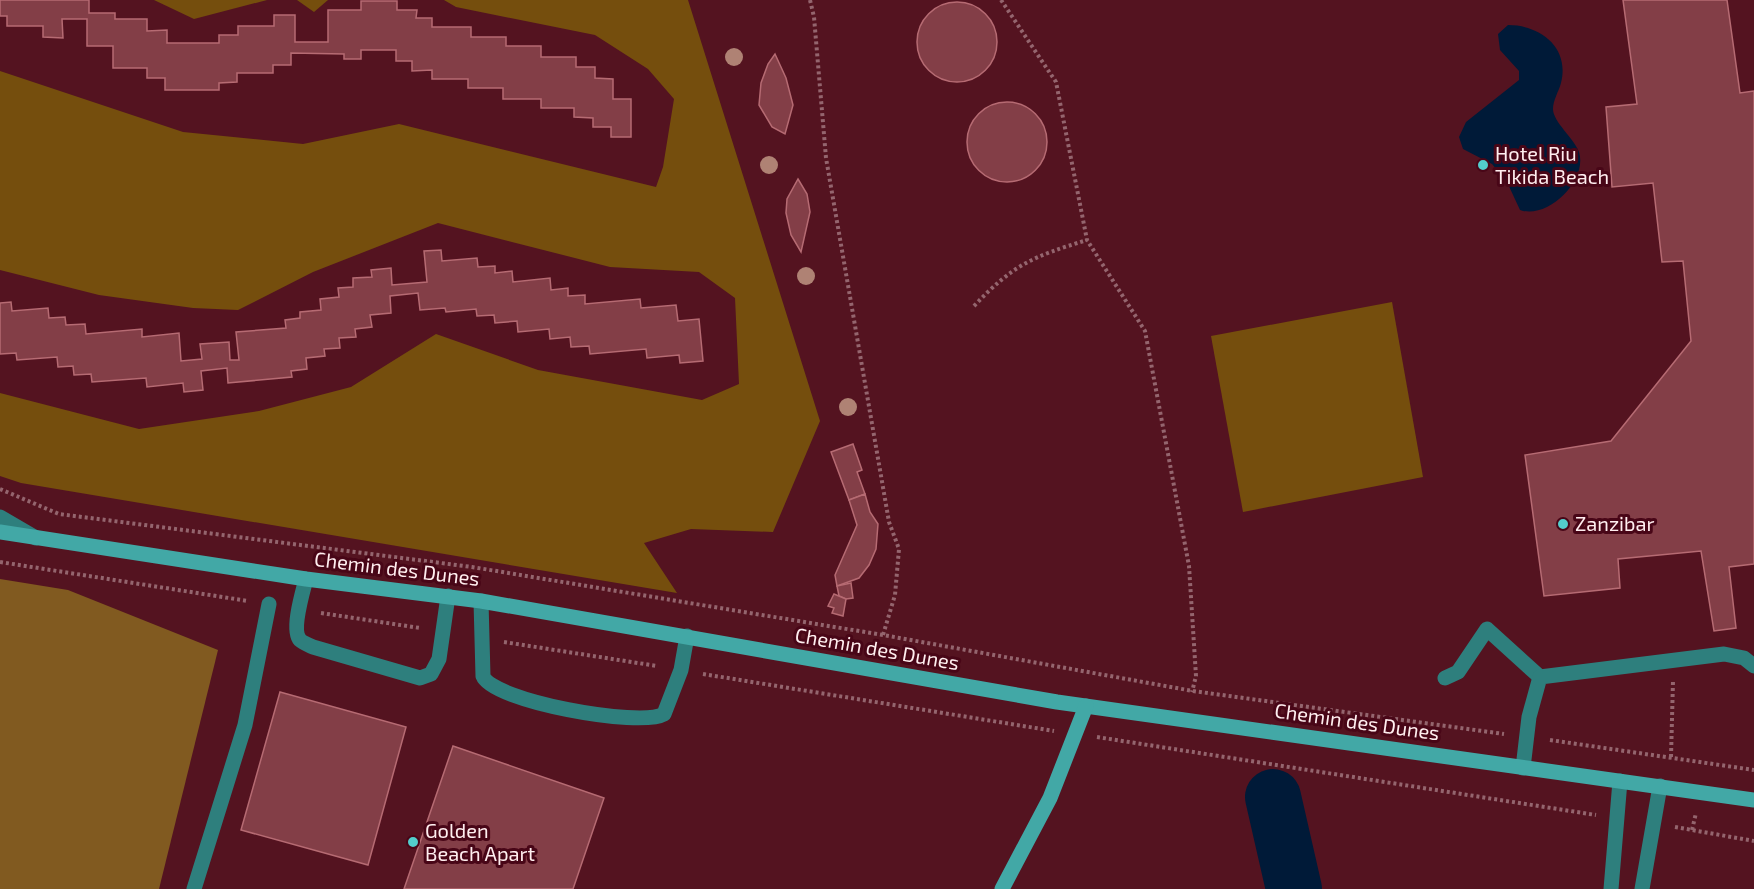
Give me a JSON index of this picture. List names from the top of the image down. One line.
{"streets":{"street":["Chemin des Dunes"]},"places":["Hotel Riu Tikida Beach","Zanzibar","Golden Beach Apart"]}
